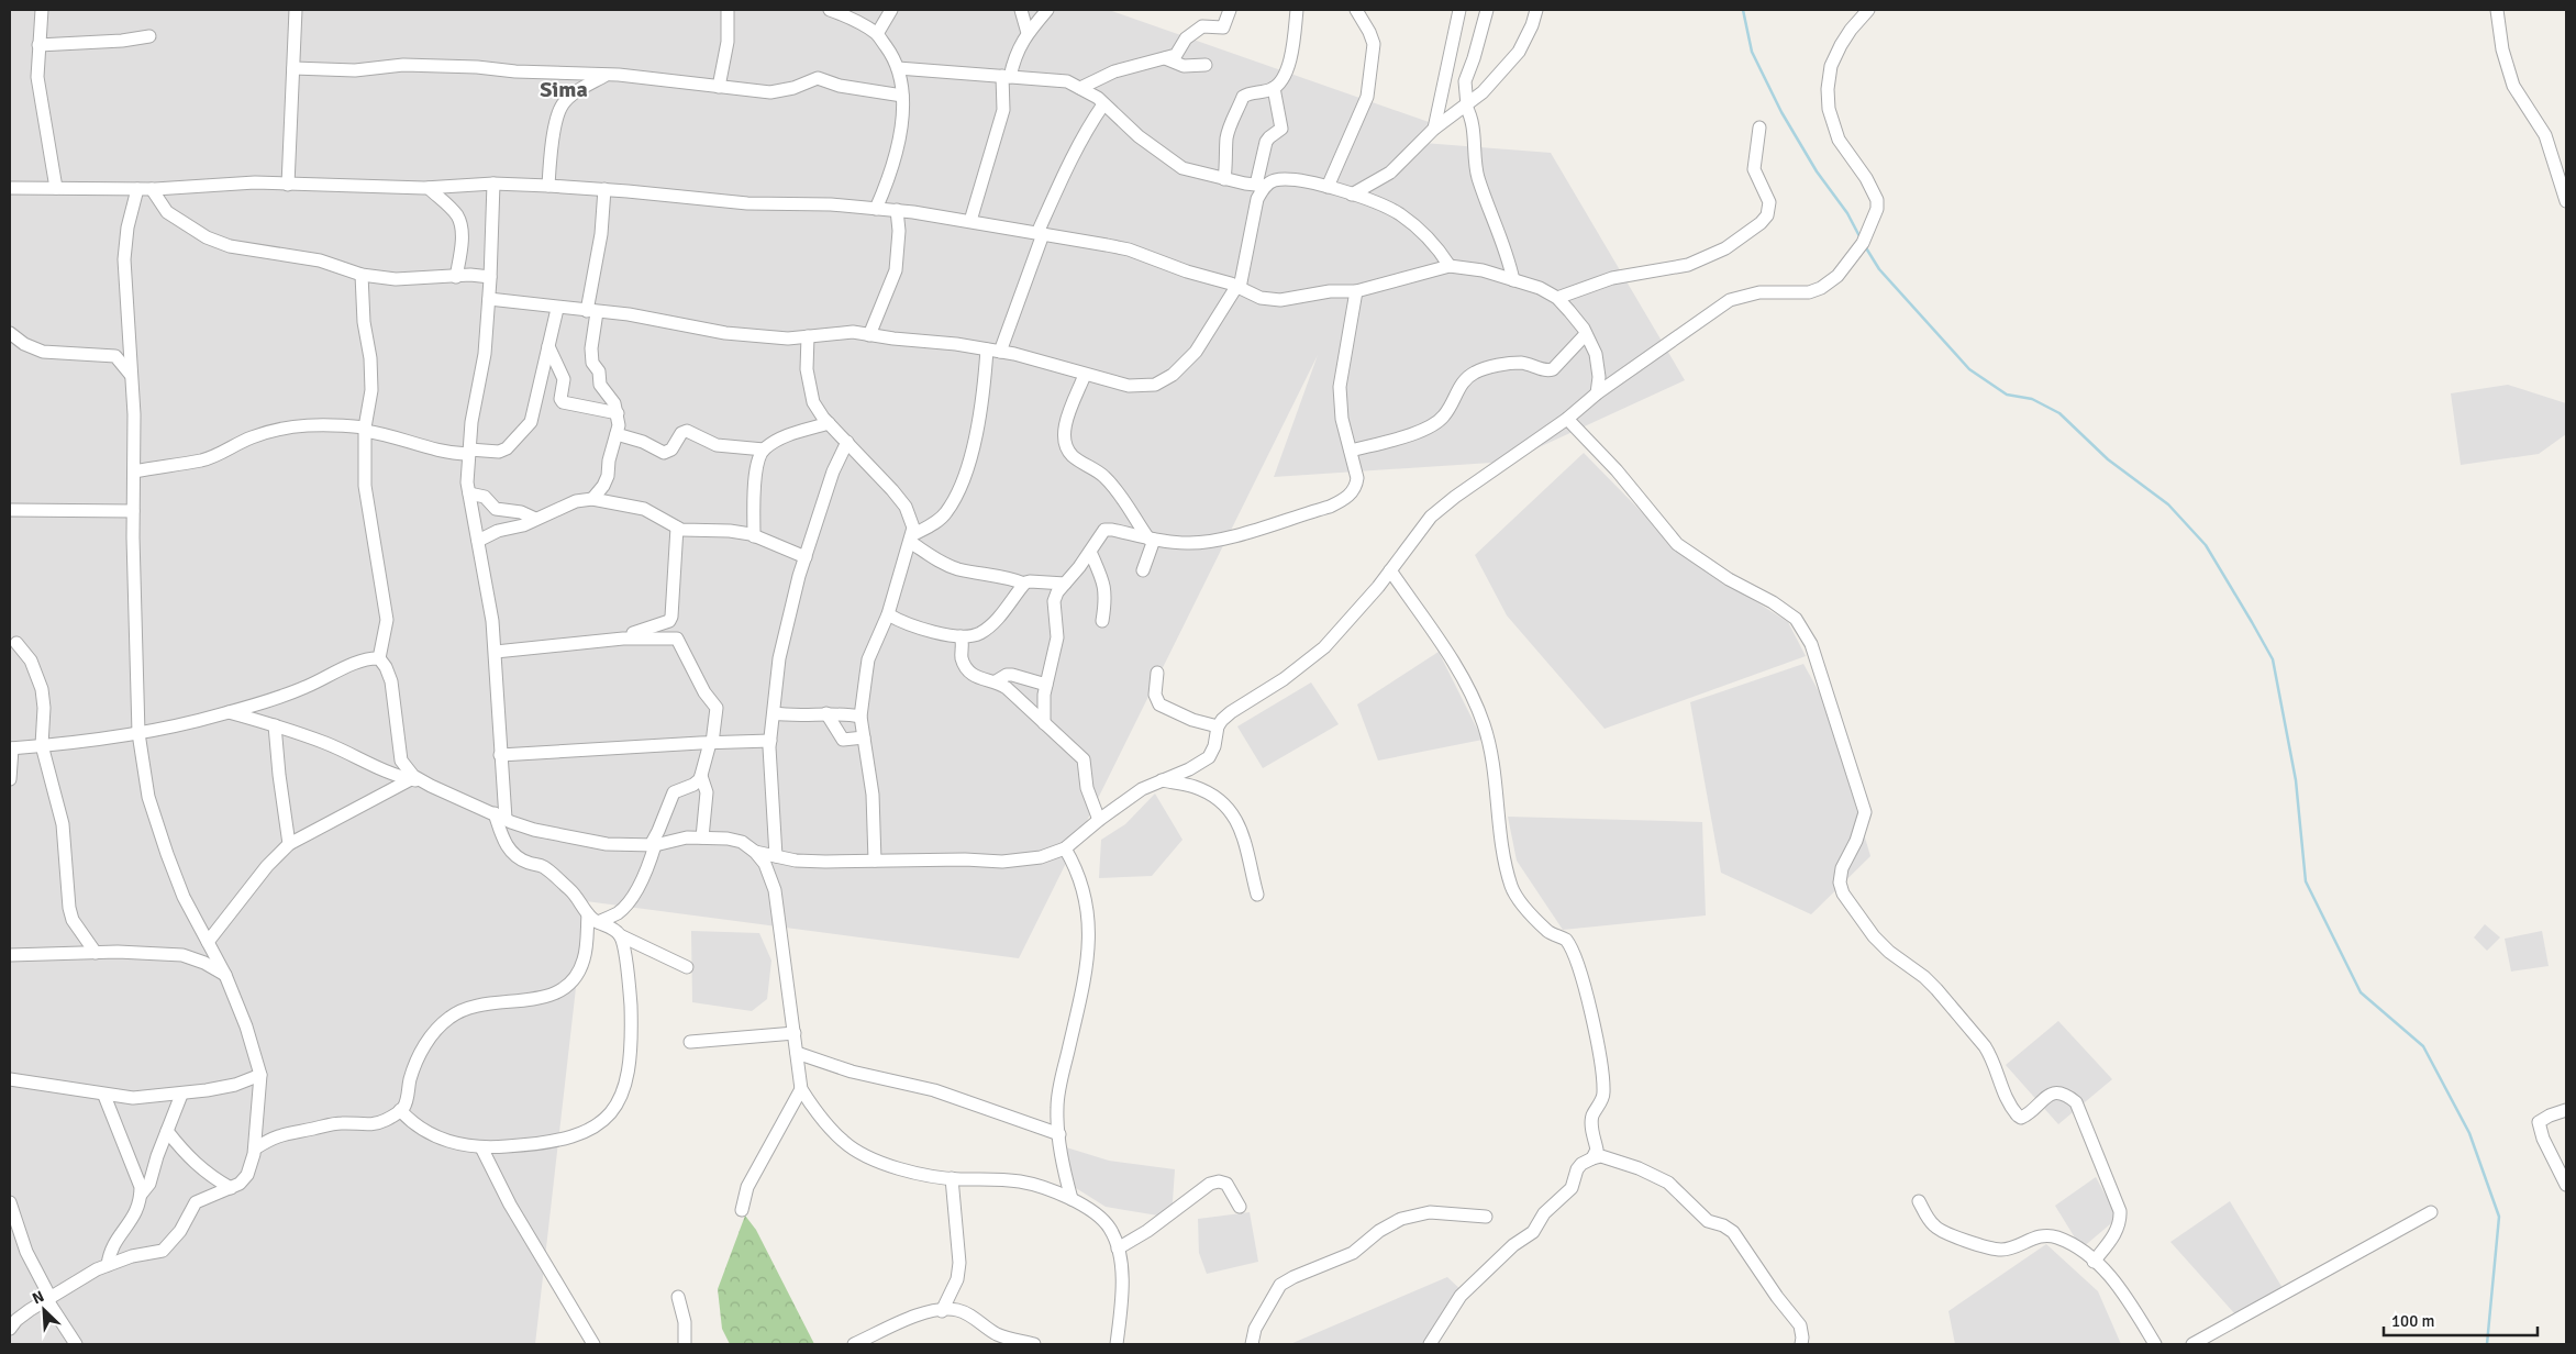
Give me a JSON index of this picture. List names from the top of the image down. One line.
{"districts":["Sima"],"scale_bar":"100 m","north":"top left"}
